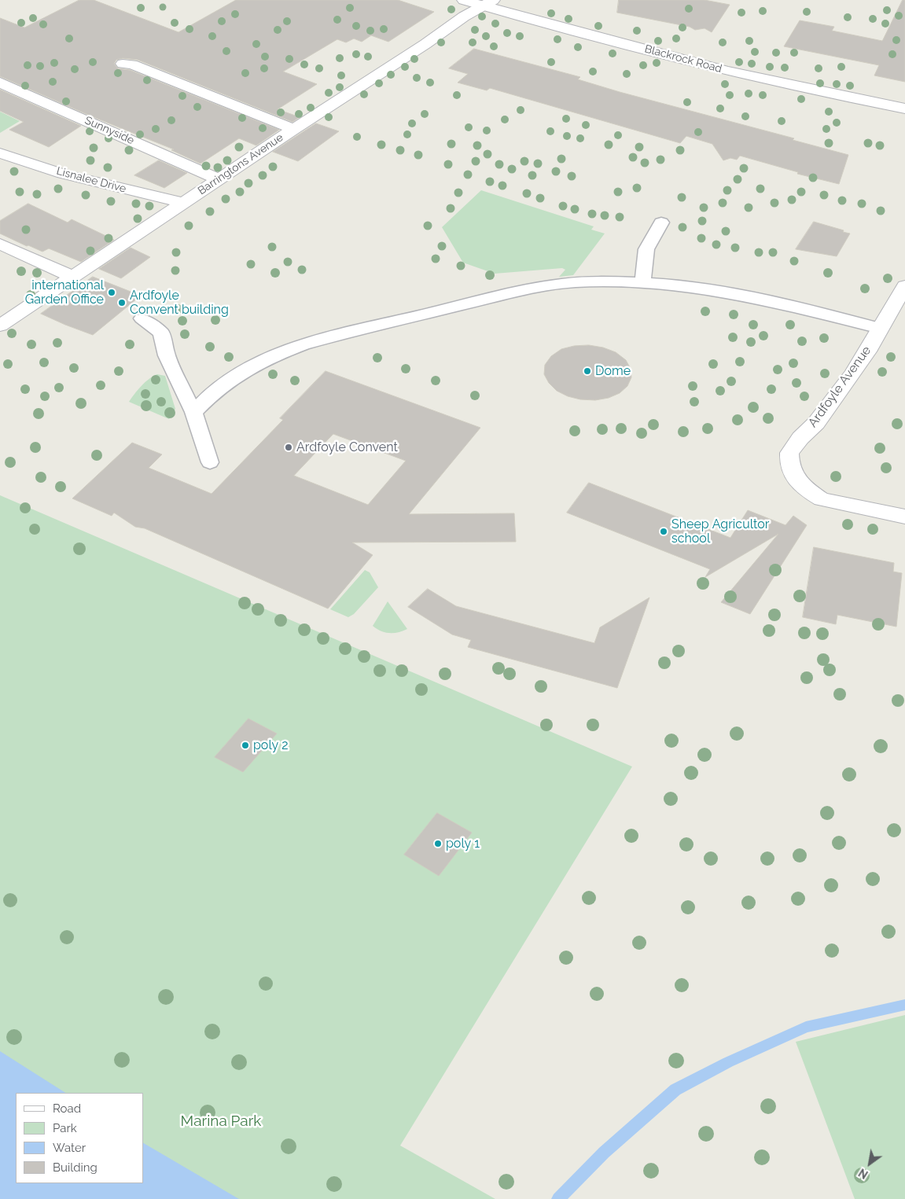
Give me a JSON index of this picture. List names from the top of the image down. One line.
{"streets":{"street":["Blackrock Road","Sunnyside","Barringtons Avenue","Lisnalee Drive","Ardfoyle Avenue"]},"crossings":[["Blackrock Road","Barringtons Avenue"],["Sunnyside","Barringtons Avenue"],["Barringtons Avenue","Lisnalee Drive"]],"parks":["Marina Park"],"places":["international Garden Office","Ardfoyle Convent building","Dome","Ardfoyle Convent","Sheep Agricultor school","poly 2","poly 1"],"legend":["Road","Park","Water","Building"],"north":"bottom left"}
